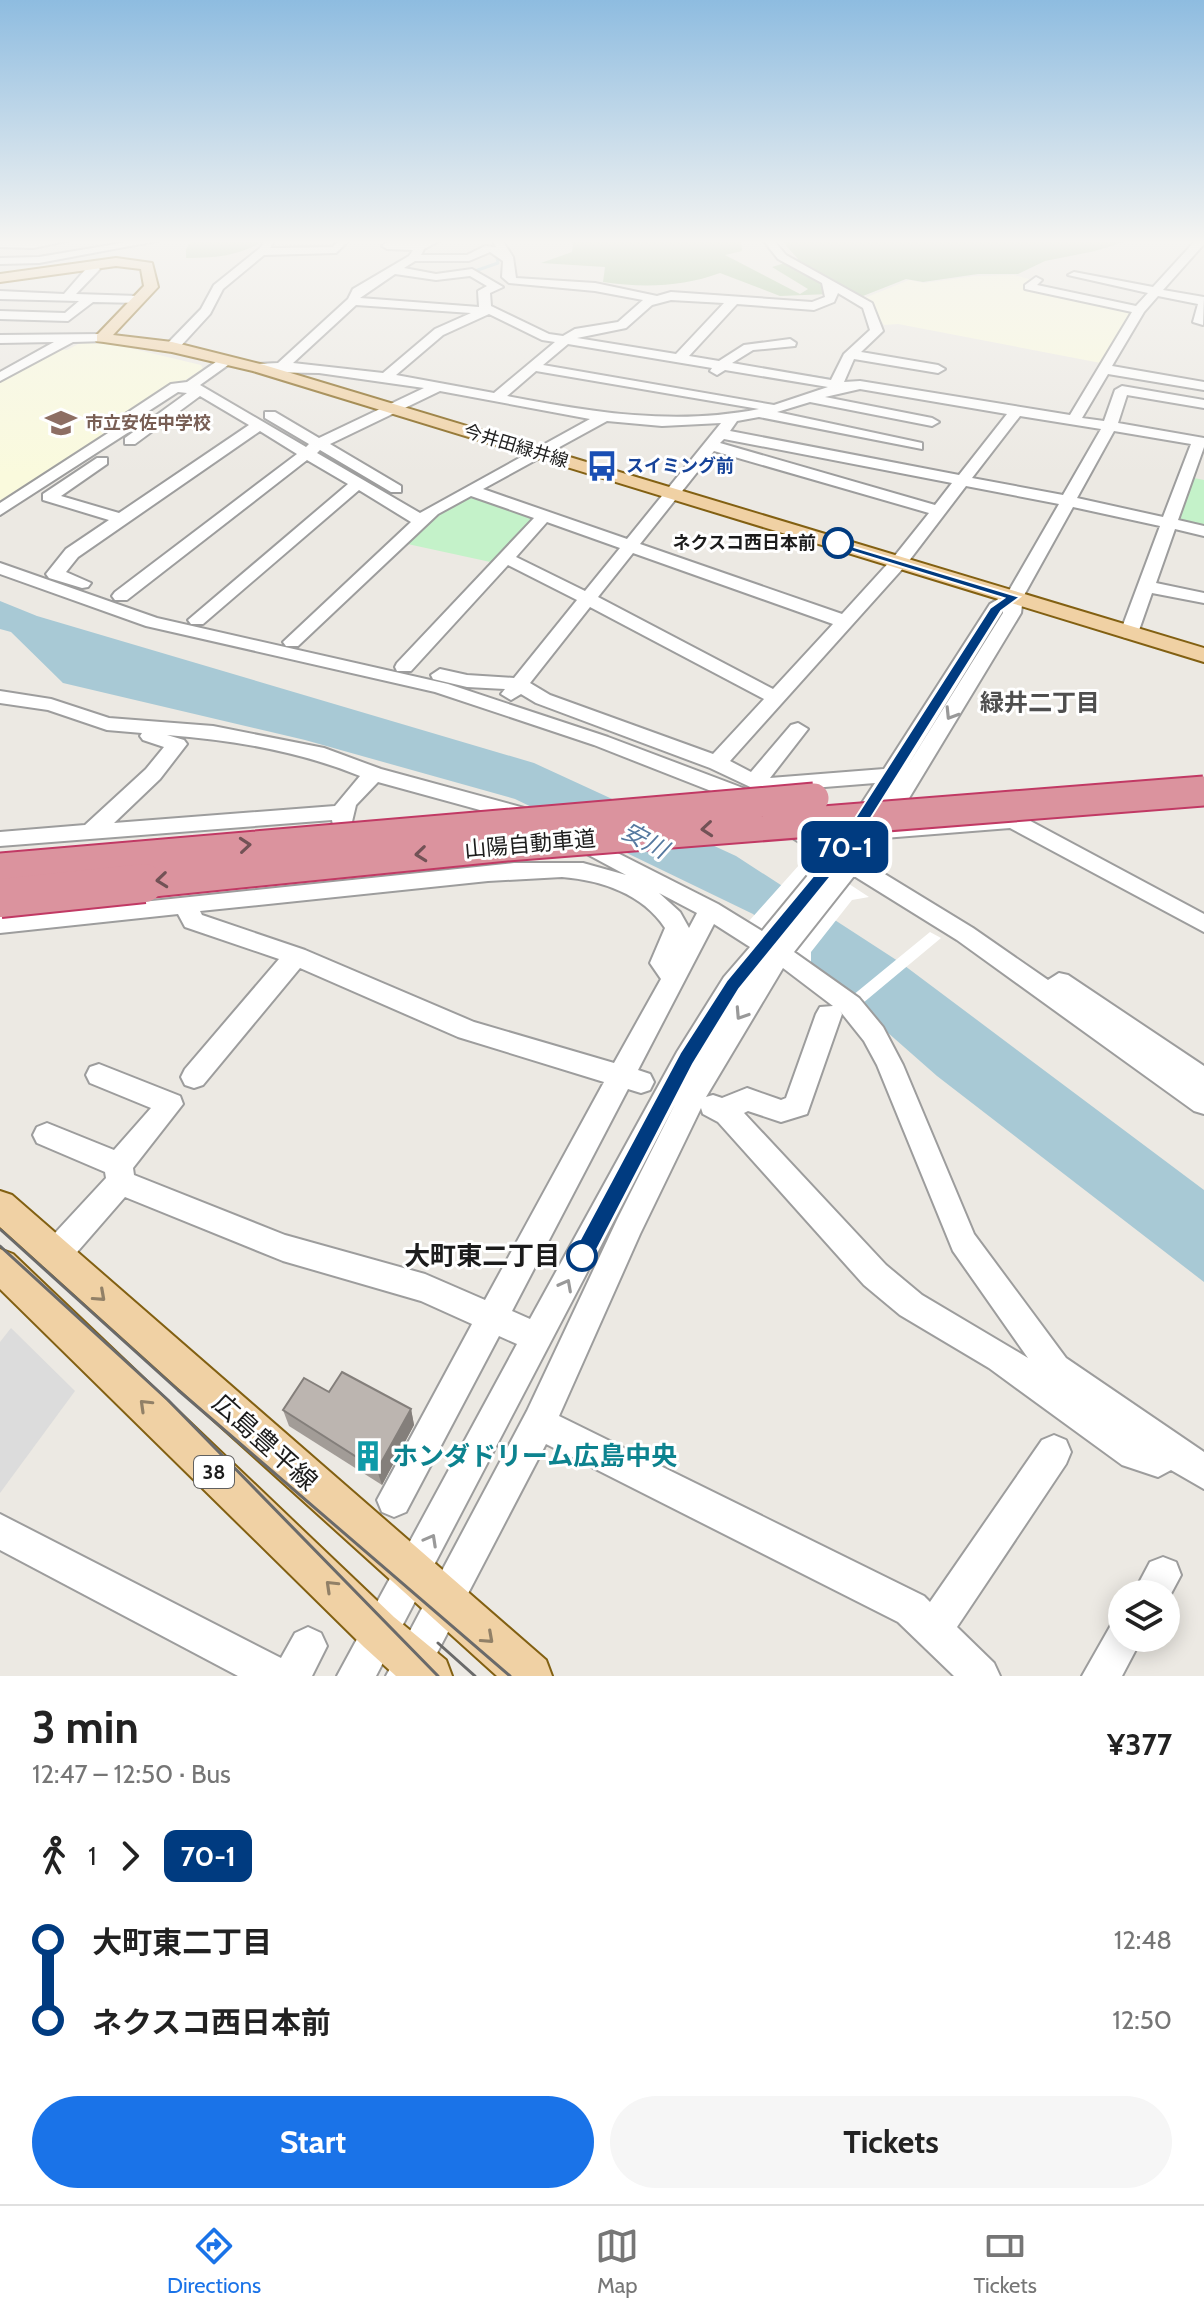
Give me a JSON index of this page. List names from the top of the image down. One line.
{"streets":{"highway":["山陽自動車道"],"main road":["今井田緑井線","広島豊平線","38"]},"districts":["緑井二丁目"],"water":["安川"],"places":{"school or university":["市立安佐中学校"],"bus stop":["スイミング前"],"other":["ネクスコ西日本前","大町東二丁目"],"building":["ホンダドリーム広島中央"]},"lines":["bus line 70-1"],"page":{"on_map":"70-1","heading":["3 min","12:47 – 12:50 · Bus","¥377"],"legs":["1","70-1"],"list":[{"name":"大町東二丁目","value":"12:48"},{"name":"ネクスコ西日本前","value":"12:50"}],"buttons":["Start","Tickets"],"tabs":["Directions","Map","Tickets"]}}
